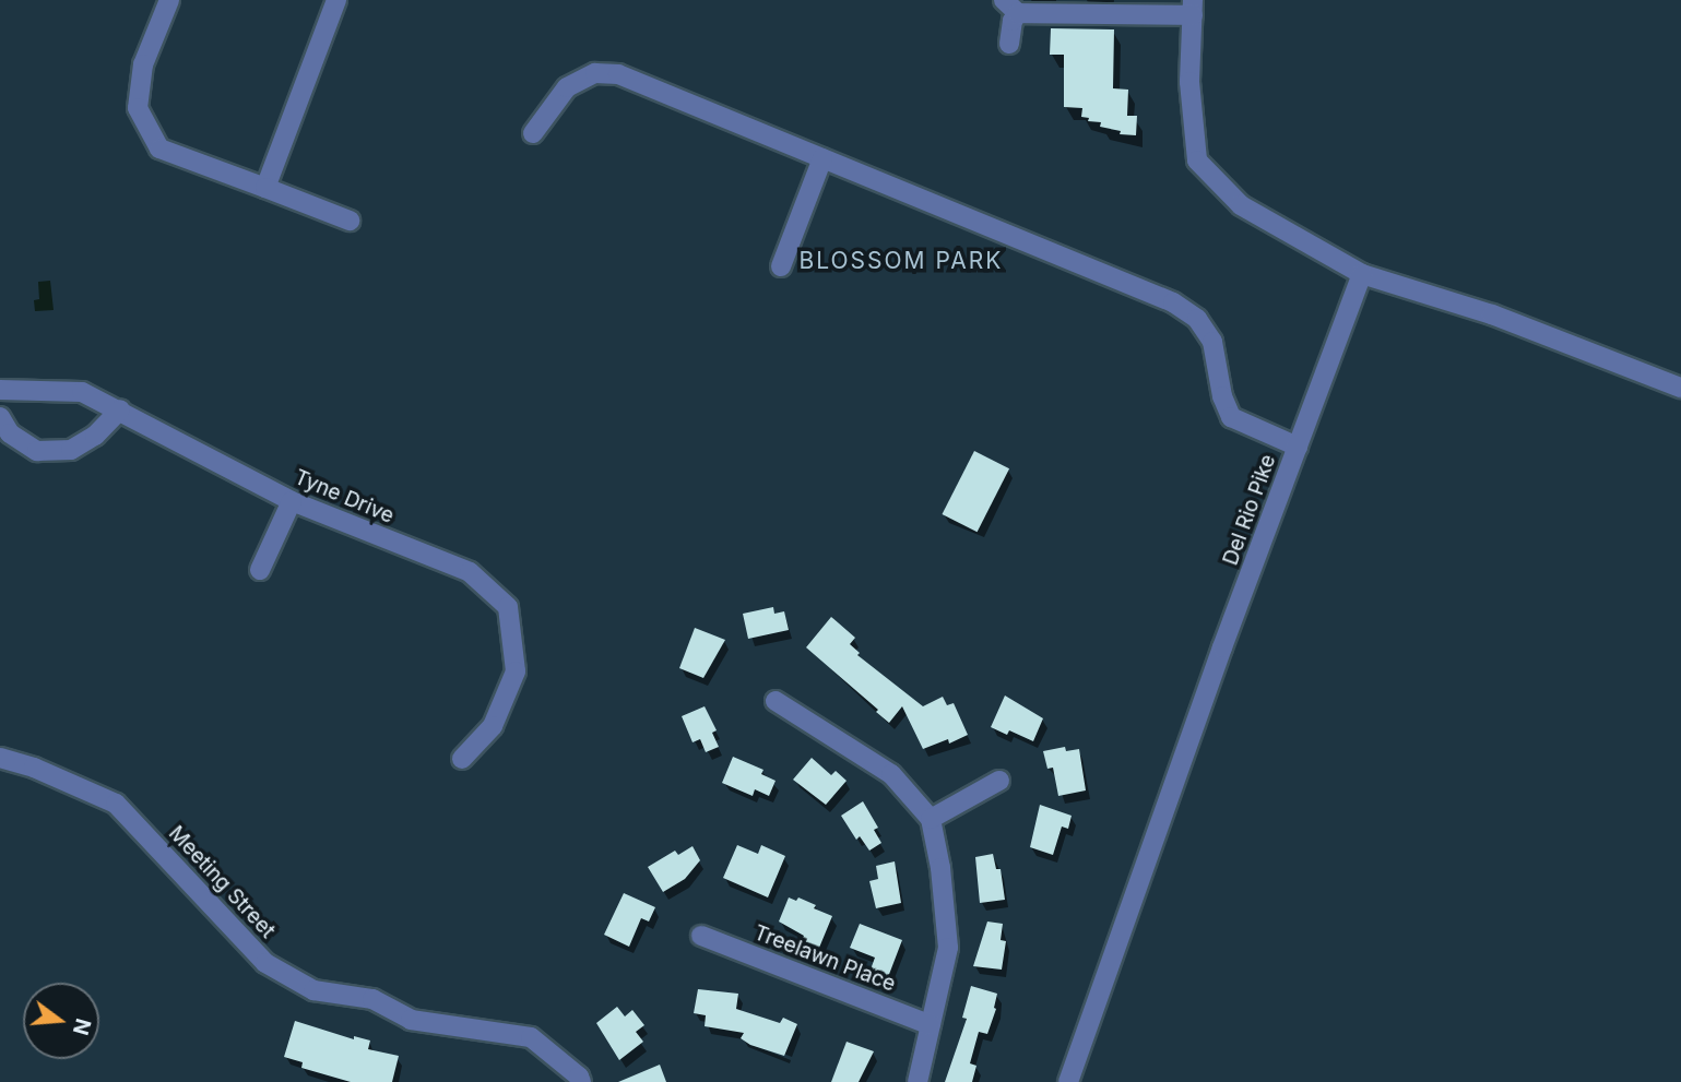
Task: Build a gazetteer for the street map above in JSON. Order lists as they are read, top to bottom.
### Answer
{
  "streets": {
    "street": [
      "Tyne Drive",
      "Del Rio Pike",
      "Meeting Street",
      "Treelawn Place"
    ]
  },
  "districts": ["BLOSSOM PARK"],
  "north": "right"
}
